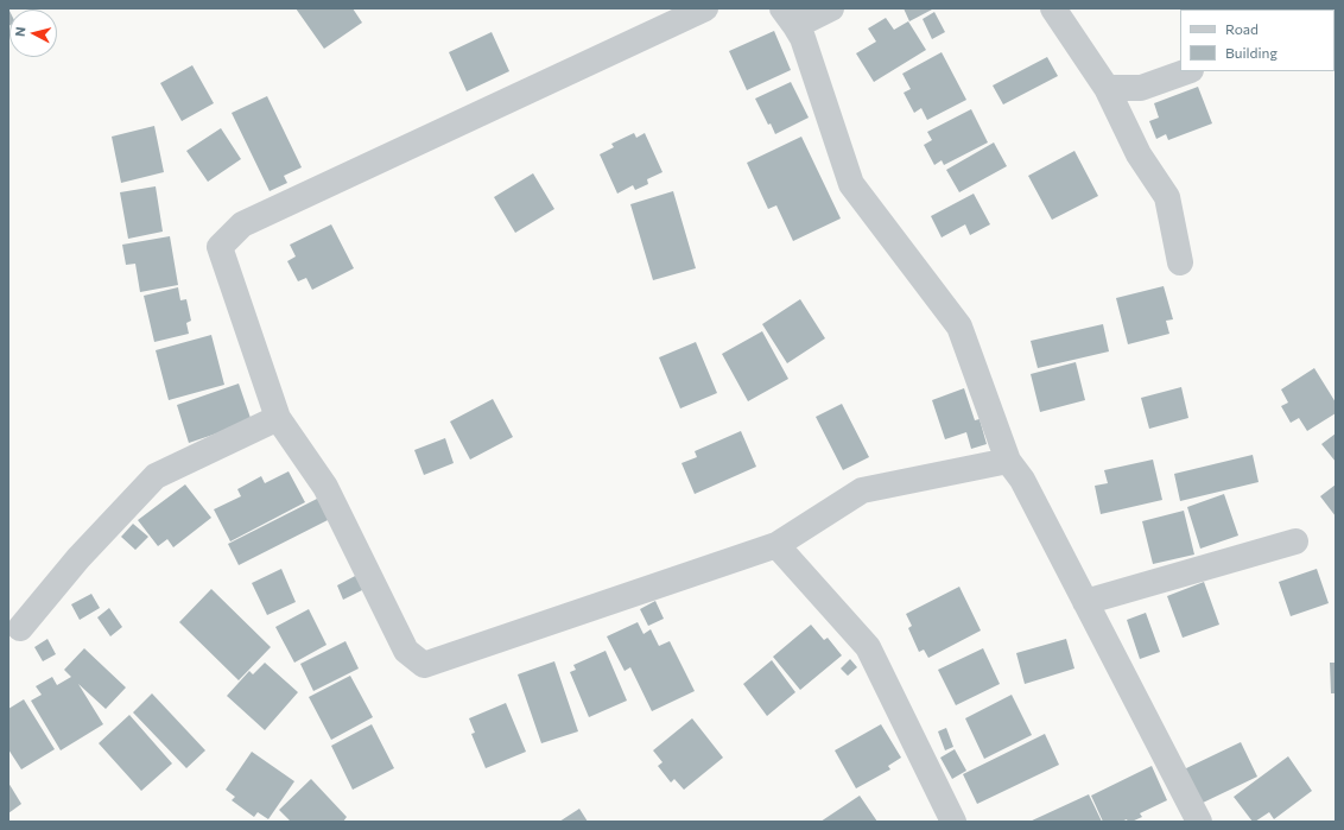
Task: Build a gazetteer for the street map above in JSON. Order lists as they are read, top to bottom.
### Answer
{
  "legend": ["Road", "Building"],
  "north": "left"
}
